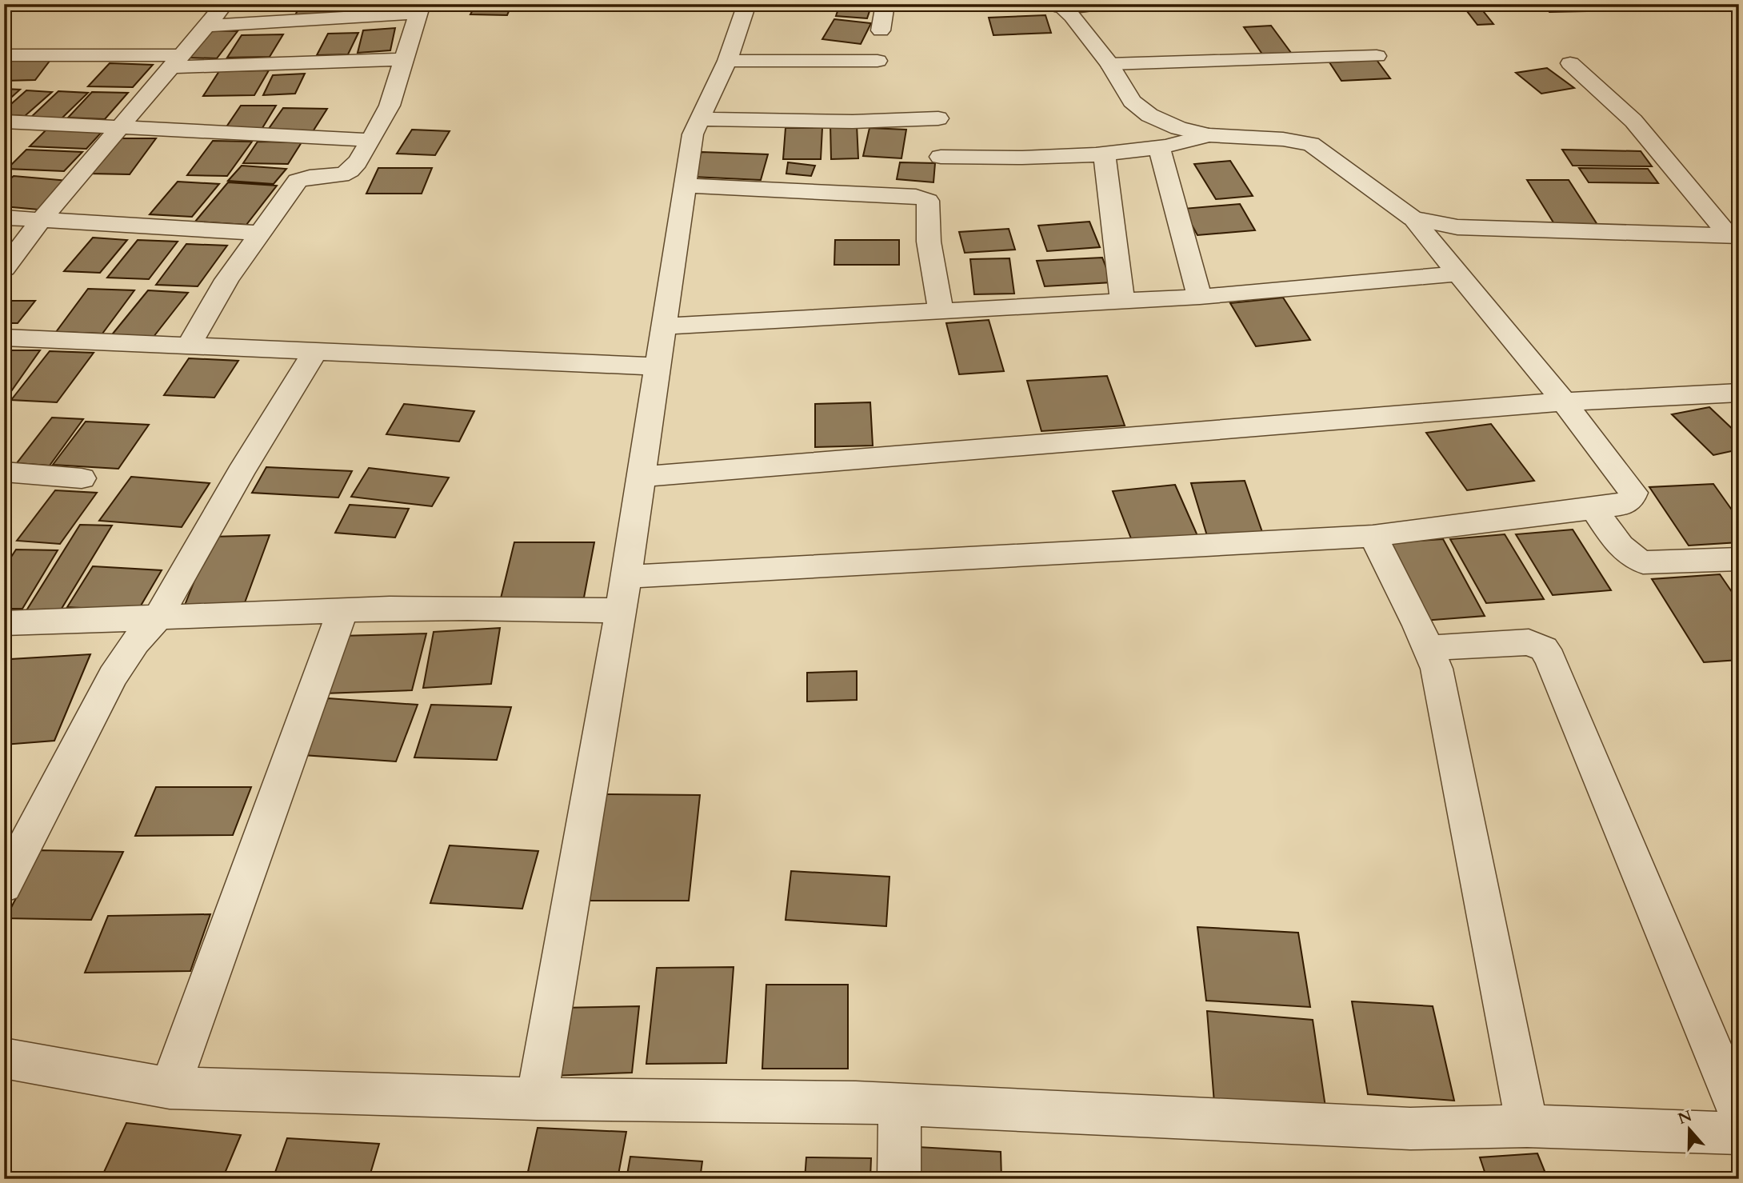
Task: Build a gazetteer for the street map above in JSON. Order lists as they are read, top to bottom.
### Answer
{
  "north": "top"
}
